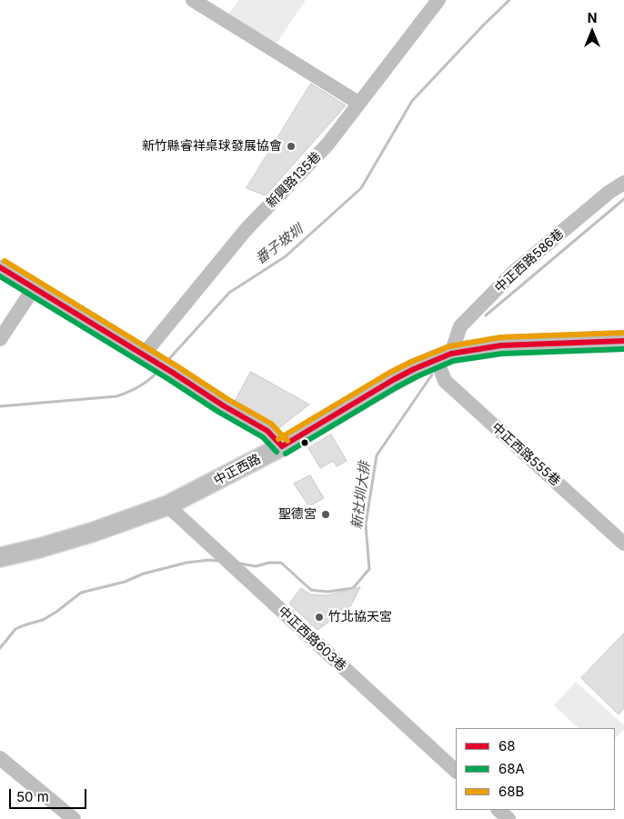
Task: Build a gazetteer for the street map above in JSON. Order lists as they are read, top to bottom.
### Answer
{
  "streets": {
    "main road": ["中正西路"],
    "street": [
      "新興路135巷",
      "中正西路586巷",
      "中正西路555巷",
      "中正西路603巷"
    ]
  },
  "crossings": [
    ["中正西路586巷", "中正西路555巷"],
    ["中正西路586巷", "中正西路"],
    ["中正西路555巷", "中正西路"],
    ["中正西路", "中正西路603巷"]
  ],
  "water": ["番子坡圳", "新社圳大排"],
  "places": ["新竹縣睿祥桌球發展協會", "聖德宮", "竹北協天宮"],
  "lines": ["transit line 68B", "transit line 68", "transit line 68A"],
  "legend": ["68", "68A", "68B"],
  "scale_bar": "50 m",
  "north": "top"
}
